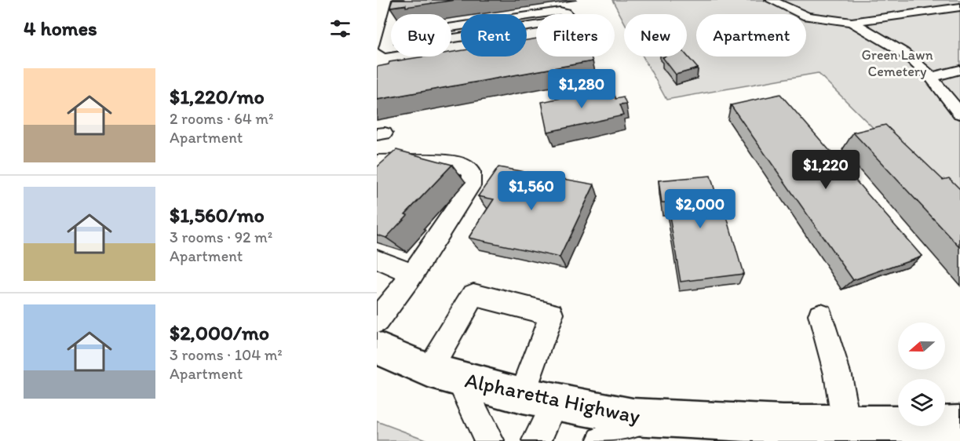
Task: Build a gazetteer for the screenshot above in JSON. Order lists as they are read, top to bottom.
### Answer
{
  "streets": {
    "highway": ["Alpharetta Highway"]
  },
  "parks": ["Green Lawn Cemetery"],
  "north": "left",
  "page": {
    "heading": "4 homes",
    "chip": [
      "Buy",
      "Rent",
      "Filters",
      "New",
      "Apartment"
    ],
    "list": [
      {
        "name": "$1,220/mo",
        "note": "2 rooms · 64 m² · Apartment"
      },
      {
        "name": "$1,560/mo",
        "note": "3 rooms · 92 m² · Apartment"
      },
      {
        "name": "$2,000/mo",
        "note": "3 rooms · 104 m² · Apartment"
      }
    ],
    "price": [
      "$1,280",
      "$1,220",
      "$1,560",
      "$2,000"
    ]
  }
}
